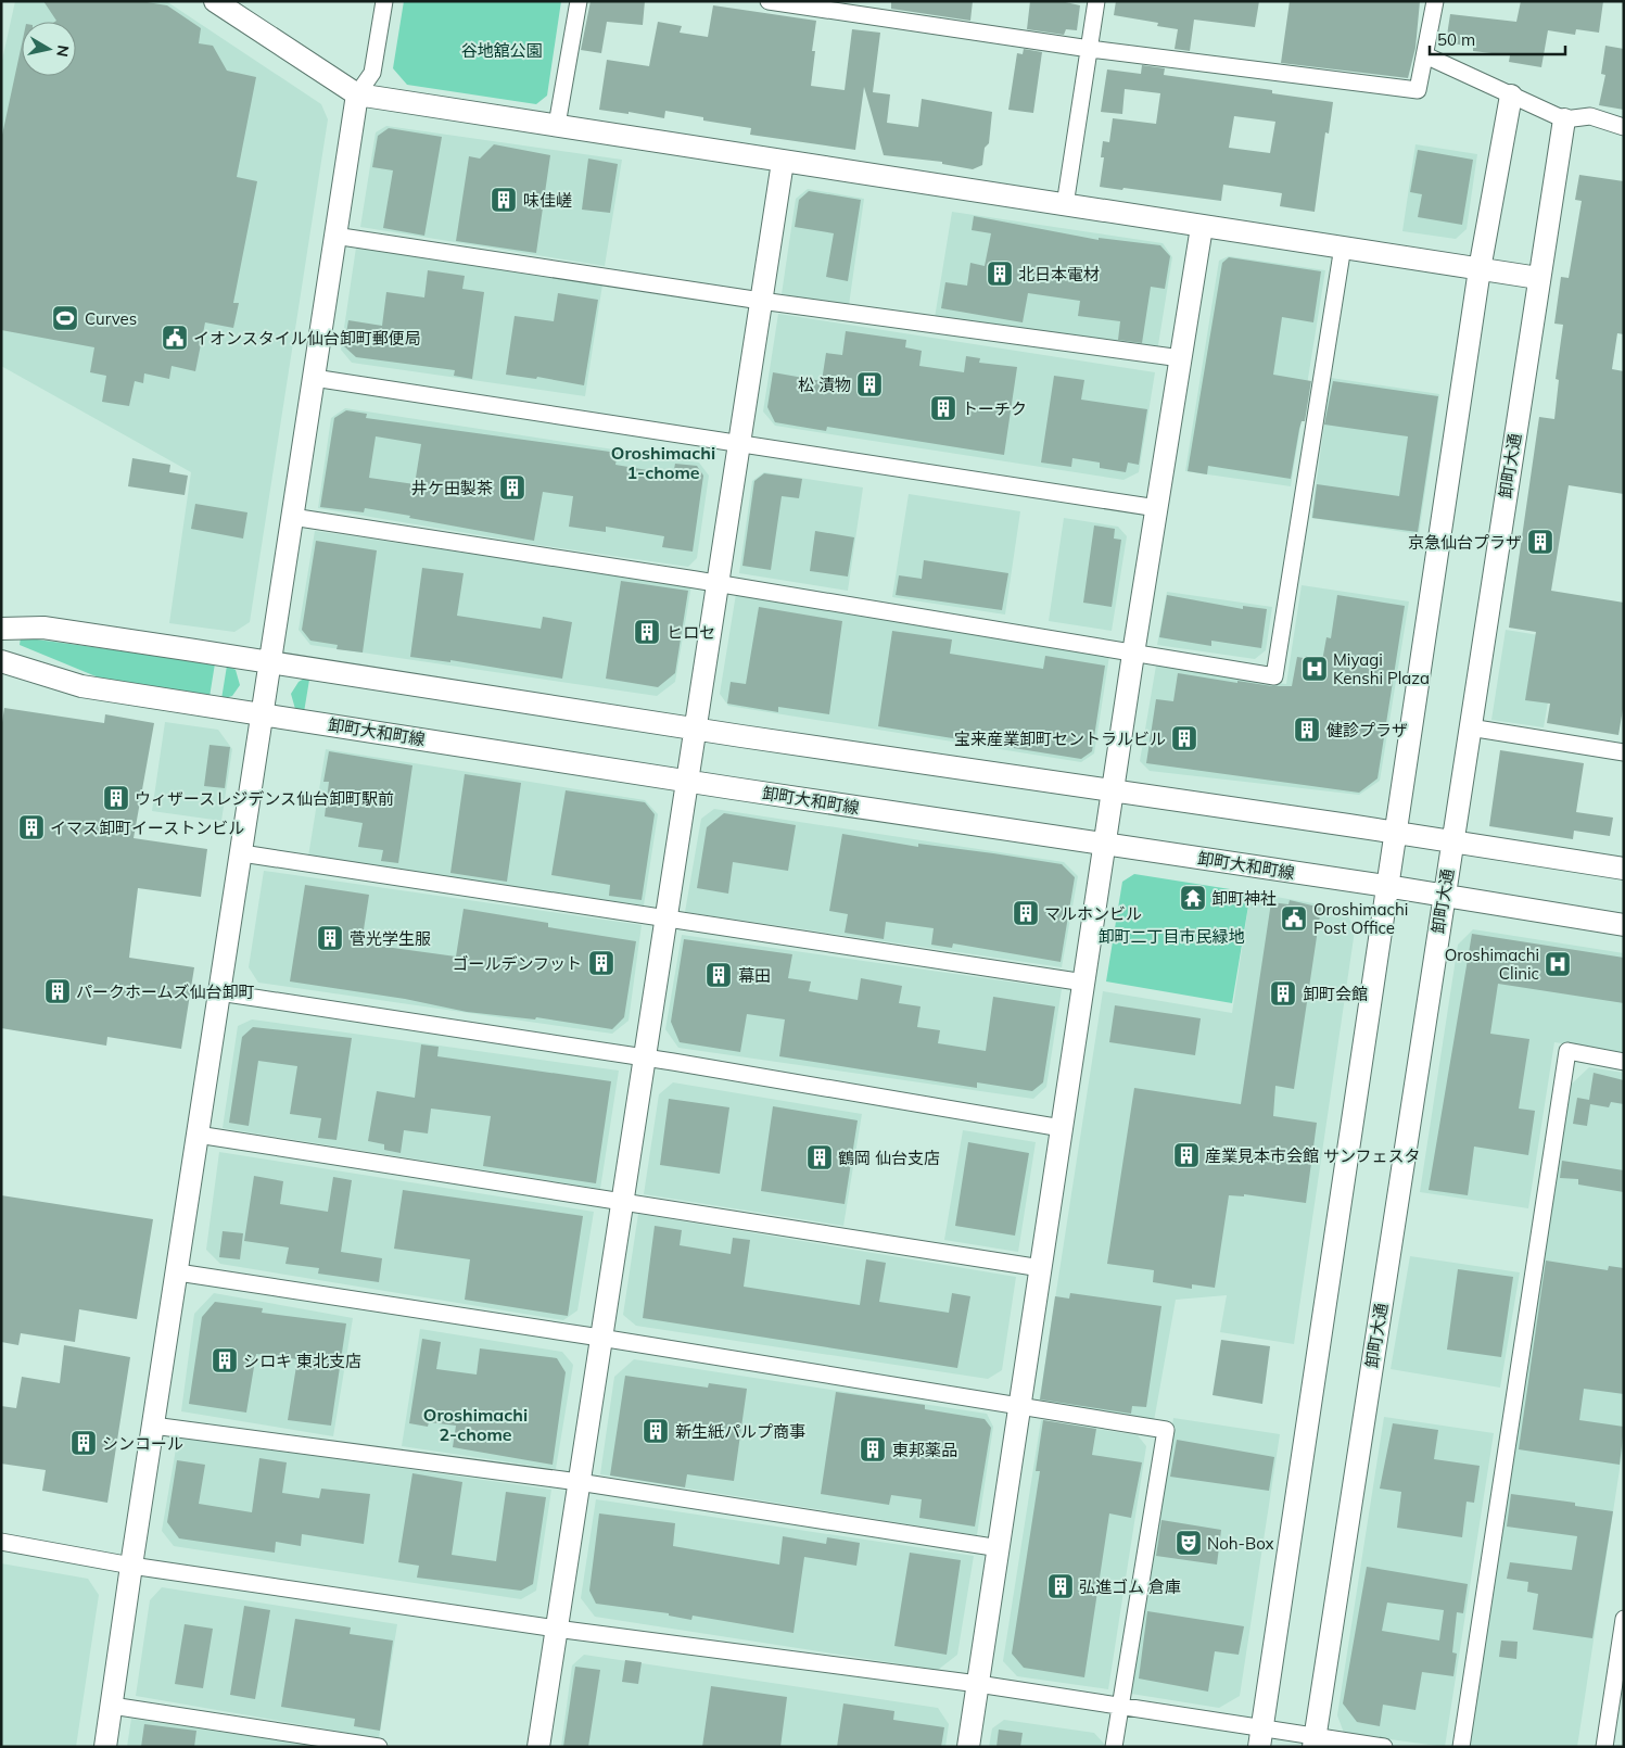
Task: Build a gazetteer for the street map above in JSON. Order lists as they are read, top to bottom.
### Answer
{
  "streets": {
    "street": ["卸町大通", "卸町大和町線"]
  },
  "crossings": [
    ["卸町大通", "卸町大和町線"]
  ],
  "districts": ["Oroshimachi 1-chome", "Oroshimachi 2-chome"],
  "parks": ["谷地舘公園", "卸町二丁目市民緑地"],
  "places": {
    "building": [
      "味佳嵯",
      "北日本電材",
      "松 漬物",
      "トーチク",
      "井ケ田製茶",
      "京急仙台プラザ",
      "ヒロセ",
      "健診プラザ",
      "宝来産業卸町セントラルビル",
      "ウィザースレジデンス仙台卸町駅前",
      "イマス卸町イーストンビル",
      "マルホンビル",
      "菅光学生服",
      "ゴールデンフット",
      "幕田",
      "パークホームズ仙台卸町",
      "卸町会館",
      "産業見本市会館 サンフェスタ",
      "鶴岡 仙台支店",
      "シロキ 東北支店",
      "新生紙パルプ商事",
      "シンコール",
      "東邦薬品",
      "弘進ゴム 倉庫"
    ],
    "sports": ["Curves"],
    "public building": ["イオンスタイル仙台卸町郵便局", "Oroshimachi Post Office"],
    "hospital": ["Miyagi Kenshi Plaza", "Oroshimachi Clinic"],
    "temple": ["卸町神社"],
    "theatre": ["Noh-Box"]
  },
  "scale_bar": "50 m",
  "north": "right"
}
